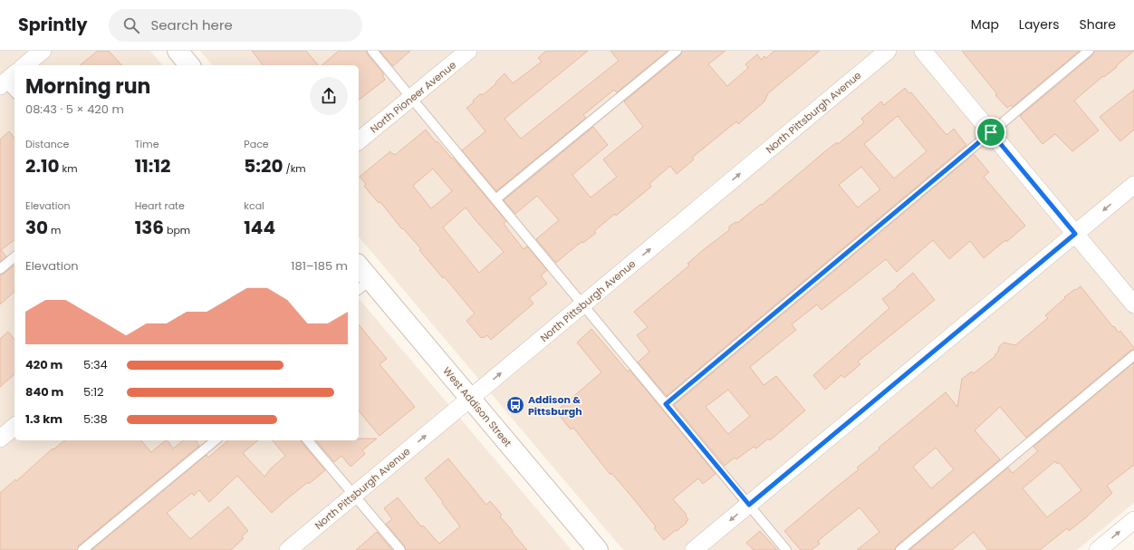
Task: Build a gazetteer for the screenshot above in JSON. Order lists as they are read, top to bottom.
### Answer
{
  "streets": {
    "street": ["North Pioneer Avenue", "North Pittsburgh Avenue", "West Addison Street"]
  },
  "crossings": [
    ["North Pittsburgh Avenue", "West Addison Street"]
  ],
  "one_way": ["North Pittsburgh Avenue"],
  "places": {
    "bus stop": ["Addison & Pittsburgh"]
  },
  "page": {
    "header": "Sprintly",
    "search": "Search here",
    "nav": ["Map", "Layers", "Share"],
    "heading": ["Morning run", "08:43 · 5 × 420 m"],
    "stats": [
      ["Distance", "2.10 km"],
      ["Time", "11:12"],
      ["Pace", "5:20 /km"],
      ["Elevation", "30 m"],
      ["Heart rate", "136 bpm"],
      ["kcal", "144"]
    ],
    "chart": ["Elevation", "181–185 m"],
    "list": [
      {
        "name": "420 m",
        "note": "5:34"
      },
      {
        "name": "840 m",
        "note": "5:12"
      },
      {
        "name": "1.3 km",
        "note": "5:38"
      }
    ]
  }
}
